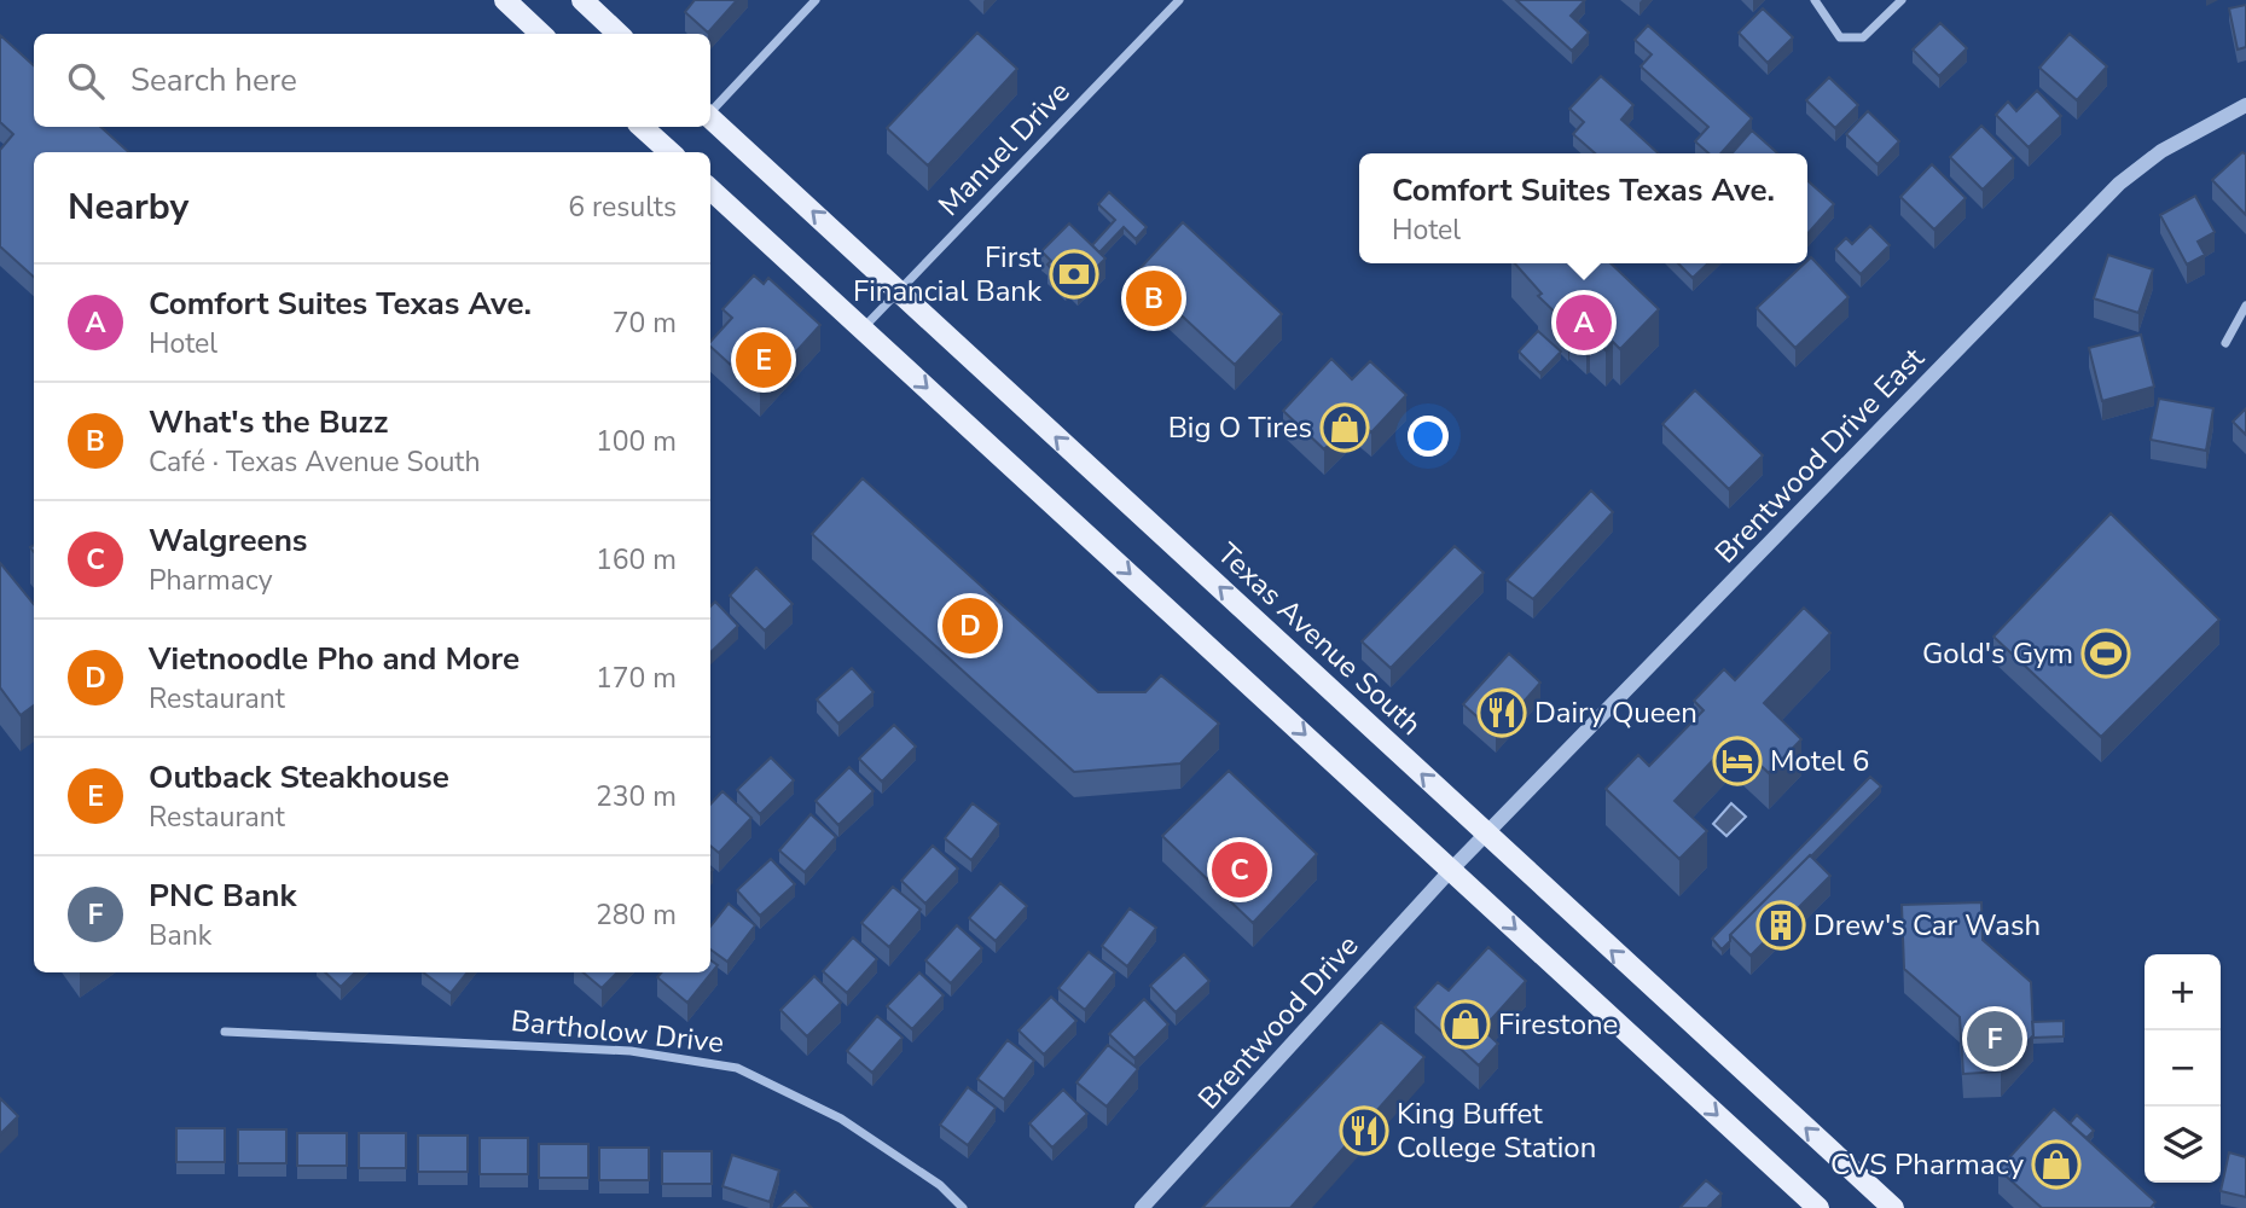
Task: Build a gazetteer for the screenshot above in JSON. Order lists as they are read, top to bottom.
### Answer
{
  "streets": {
    "main road": ["Texas Avenue South"],
    "street": [
      "Manuel Drive",
      "Brentwood Drive East",
      "Brentwood Drive",
      "Bartholow Drive"
    ]
  },
  "crossings": [
    ["Manuel Drive", "Texas Avenue South"],
    ["Brentwood Drive East", "Texas Avenue South"],
    ["Brentwood Drive East", "Brentwood Drive"]
  ],
  "places": {
    "bank": ["First Financial Bank"],
    "shop": ["Big O Tires", "Firestone", "CVS Pharmacy"],
    "sports": ["Gold's Gym"],
    "restaurant": ["Dairy Queen", "King Buffet College Station"],
    "hotel": ["Motel 6"],
    "building": ["Drew's Car Wash"]
  },
  "page": {
    "search": "Search here",
    "heading": ["Nearby", "6 results"],
    "popup": ["Comfort Suites Texas Ave.", "Hotel"],
    "list": [
      {
        "mark": "A",
        "name": "Comfort Suites Texas Ave.",
        "note": "Hotel",
        "value": "70 m"
      },
      {
        "mark": "B",
        "name": "What's the Buzz",
        "note": "Café · Texas Avenue South",
        "value": "100 m"
      },
      {
        "mark": "C",
        "name": "Walgreens",
        "note": "Pharmacy",
        "value": "160 m"
      },
      {
        "mark": "D",
        "name": "Vietnoodle Pho and More",
        "note": "Restaurant",
        "value": "170 m"
      },
      {
        "mark": "E",
        "name": "Outback Steakhouse",
        "note": "Restaurant",
        "value": "230 m"
      },
      {
        "mark": "F",
        "name": "PNC Bank",
        "note": "Bank",
        "value": "280 m"
      }
    ],
    "pins": [
      "B",
      "A",
      "E",
      "D",
      "C",
      "F"
    ],
    "map_buttons": ["+", "−"]
  }
}
